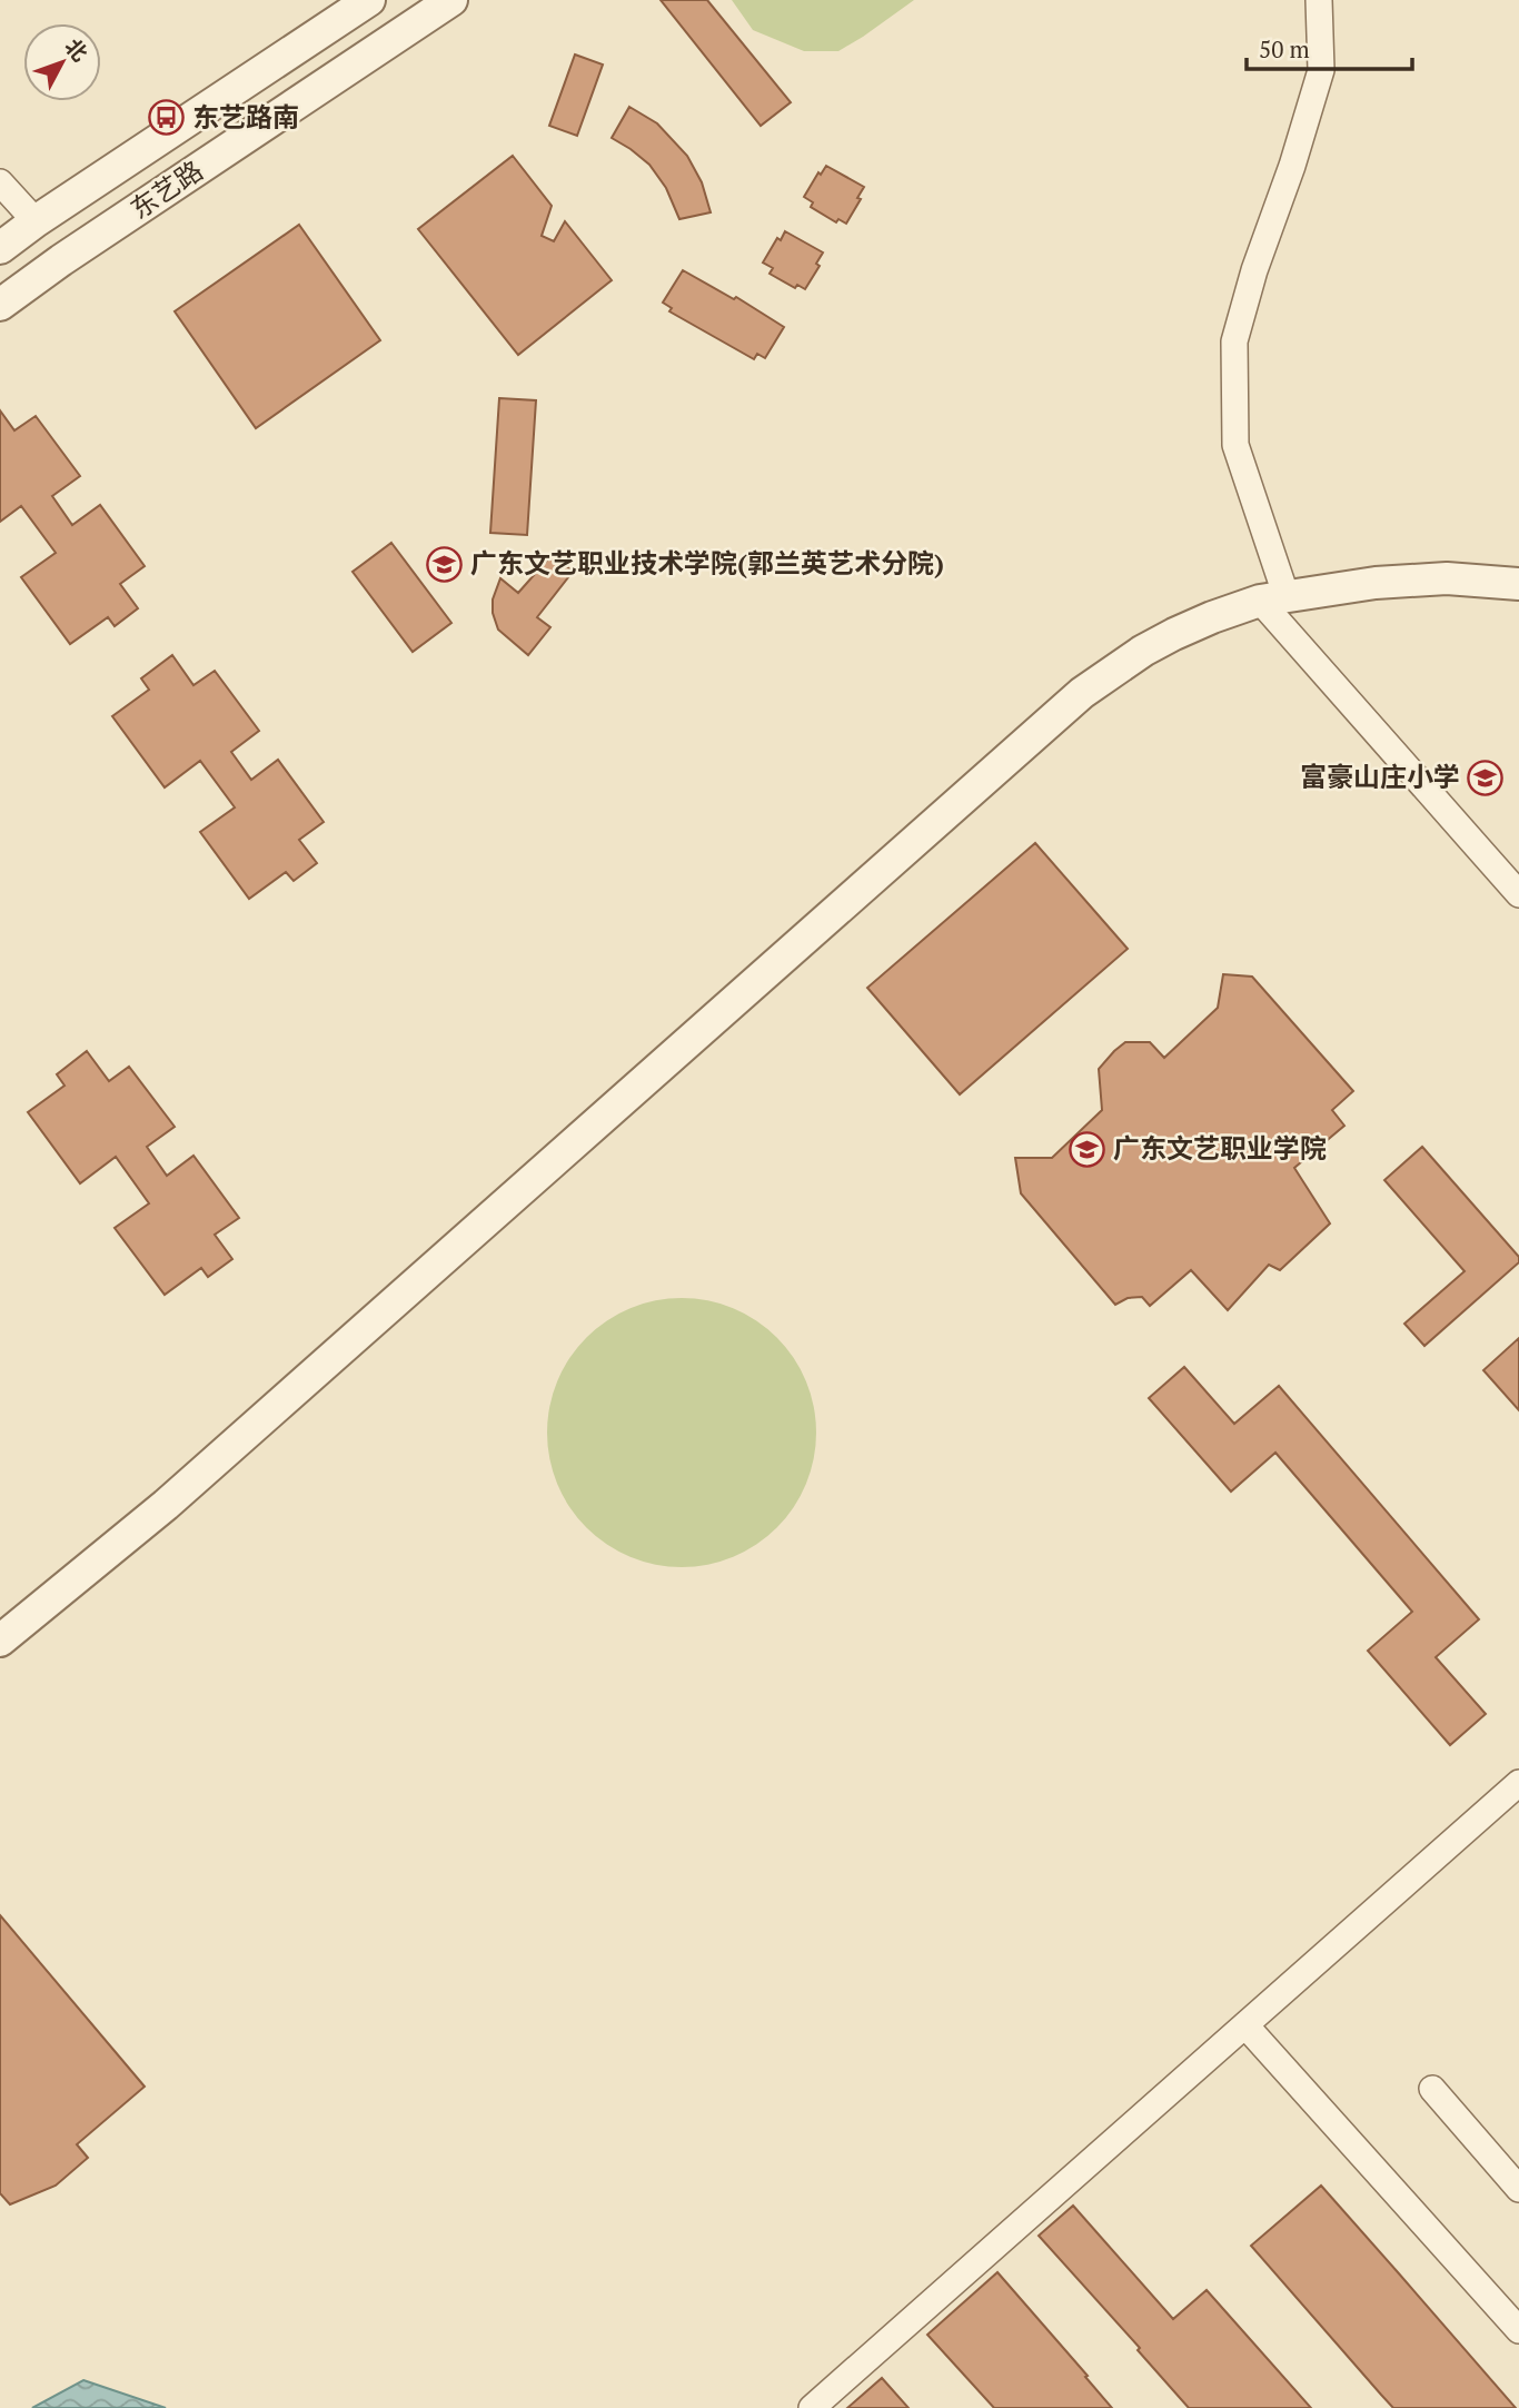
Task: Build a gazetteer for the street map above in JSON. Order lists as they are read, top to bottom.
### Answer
{
  "streets": {
    "street": ["东艺路"]
  },
  "places": {
    "bus stop": ["东艺路南"],
    "school or university": ["广东文艺职业技术学院(郭兰英艺术分院)", "富豪山庄小学", "广东文艺职业学院"]
  },
  "scale_bar": "50 m",
  "north": "top right"
}
